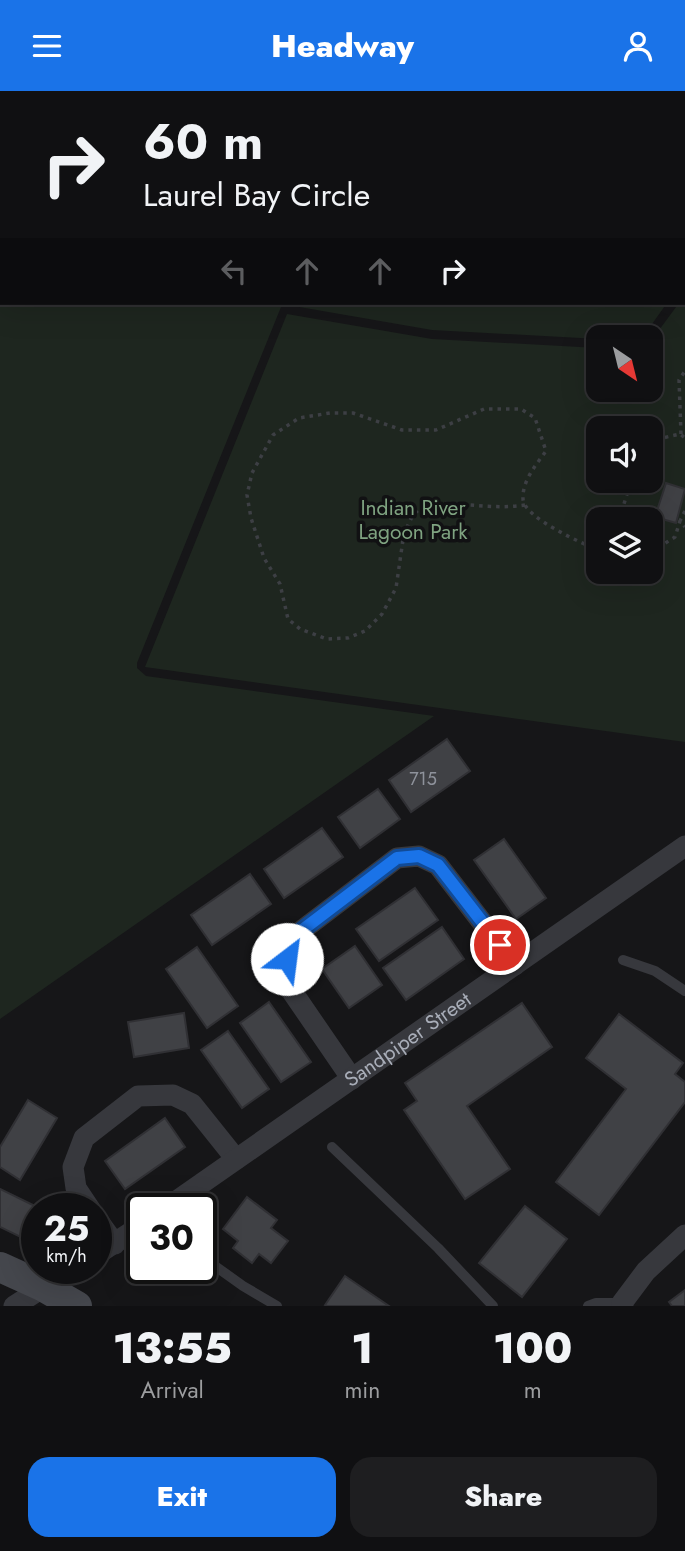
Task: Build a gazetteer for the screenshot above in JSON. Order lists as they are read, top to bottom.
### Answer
{
  "streets": {
    "street": ["Sandpiper Street"]
  },
  "parks": ["Indian River Lagoon Park"],
  "house_numbers": ["715"],
  "north": "bottom right",
  "page": {
    "header": "Headway",
    "turn": ["60 m", "Laurel Bay Circle"],
    "speed": "25 km/h",
    "limit": "30",
    "eta": [
      "13:55",
      "Arrival",
      "1",
      "min",
      "100",
      "m"
    ],
    "buttons": ["Exit", "Share"]
  }
}
